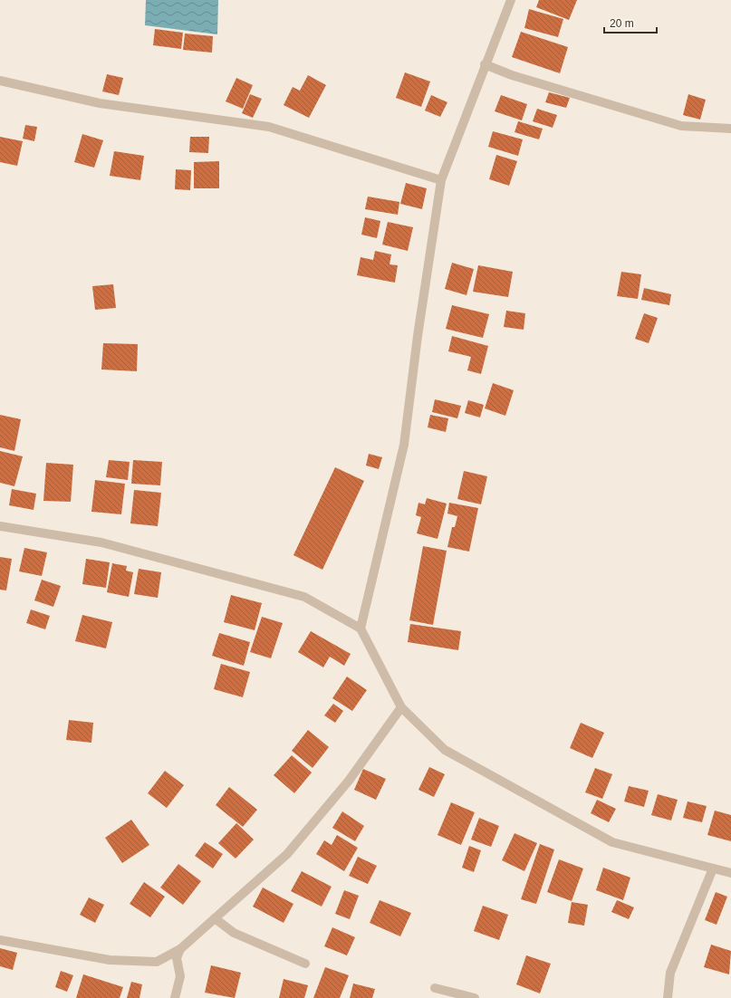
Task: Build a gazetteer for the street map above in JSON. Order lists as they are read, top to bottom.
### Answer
{
  "scale_bar": "20 m"
}
